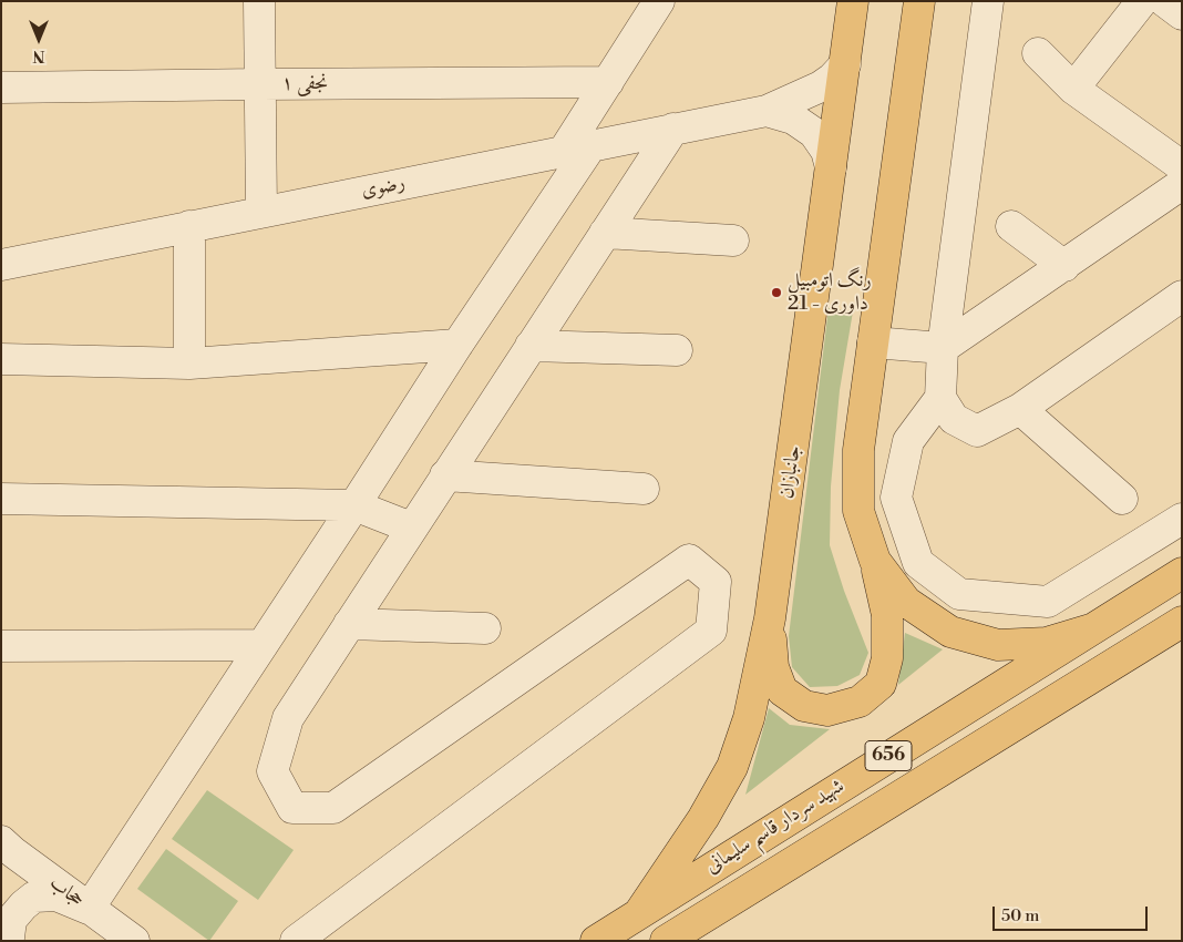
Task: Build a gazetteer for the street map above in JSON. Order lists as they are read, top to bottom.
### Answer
{
  "streets": {
    "main road": ["جانبازان", "656", "شهید سردار قاسم سلیمانی"],
    "street": ["نجفی ۱", "رضوی", "حجاب"]
  },
  "crossings": [
    ["جانبازان", "شهید سردار قاسم سلیمانی"]
  ],
  "places": ["رنگ اتومبیل 21 - داوری"],
  "scale_bar": "50 m",
  "north": "bottom"
}
